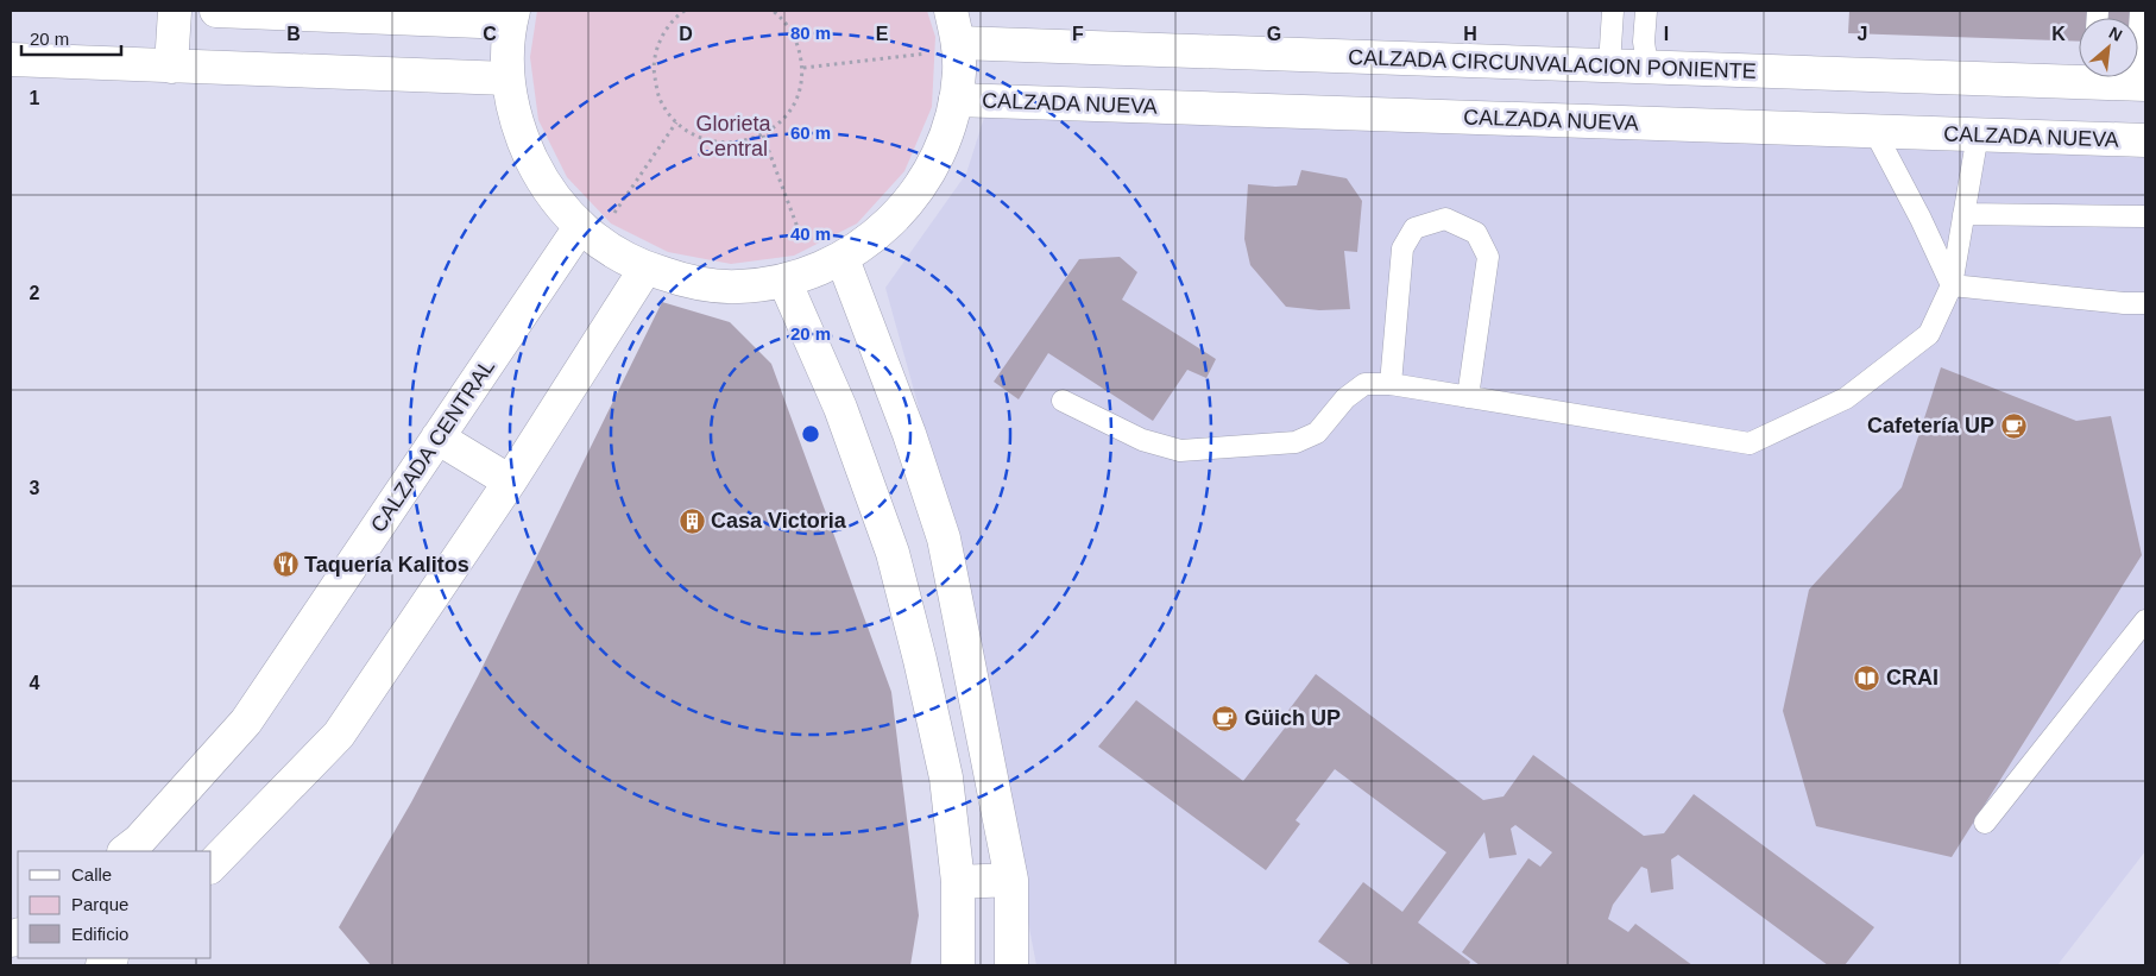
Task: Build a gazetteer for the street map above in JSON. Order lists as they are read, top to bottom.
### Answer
{
  "streets": {
    "street": ["CALZADA CIRCUNVALACION PONIENTE", "CALZADA NUEVA", "CALZADA CENTRAL"]
  },
  "parks": ["Glorieta Central"],
  "places": {
    "cafe": ["Cafetería UP", "Güich UP"],
    "building": ["Casa Victoria"],
    "restaurant": ["Taquería Kalitos"],
    "library": ["CRAI"]
  },
  "legend": ["Calle", "Parque", "Edificio"],
  "scale_bar": "20 m",
  "north": "top right",
  "grid": {
    "columns": [
      "B",
      "C",
      "D",
      "E",
      "F",
      "G",
      "H",
      "I",
      "J",
      "K"
    ],
    "rows": [
      "1",
      "2",
      "3",
      "4"
    ]
  },
  "rings": [
    "80 m",
    "60 m",
    "40 m",
    "20 m"
  ]
}
